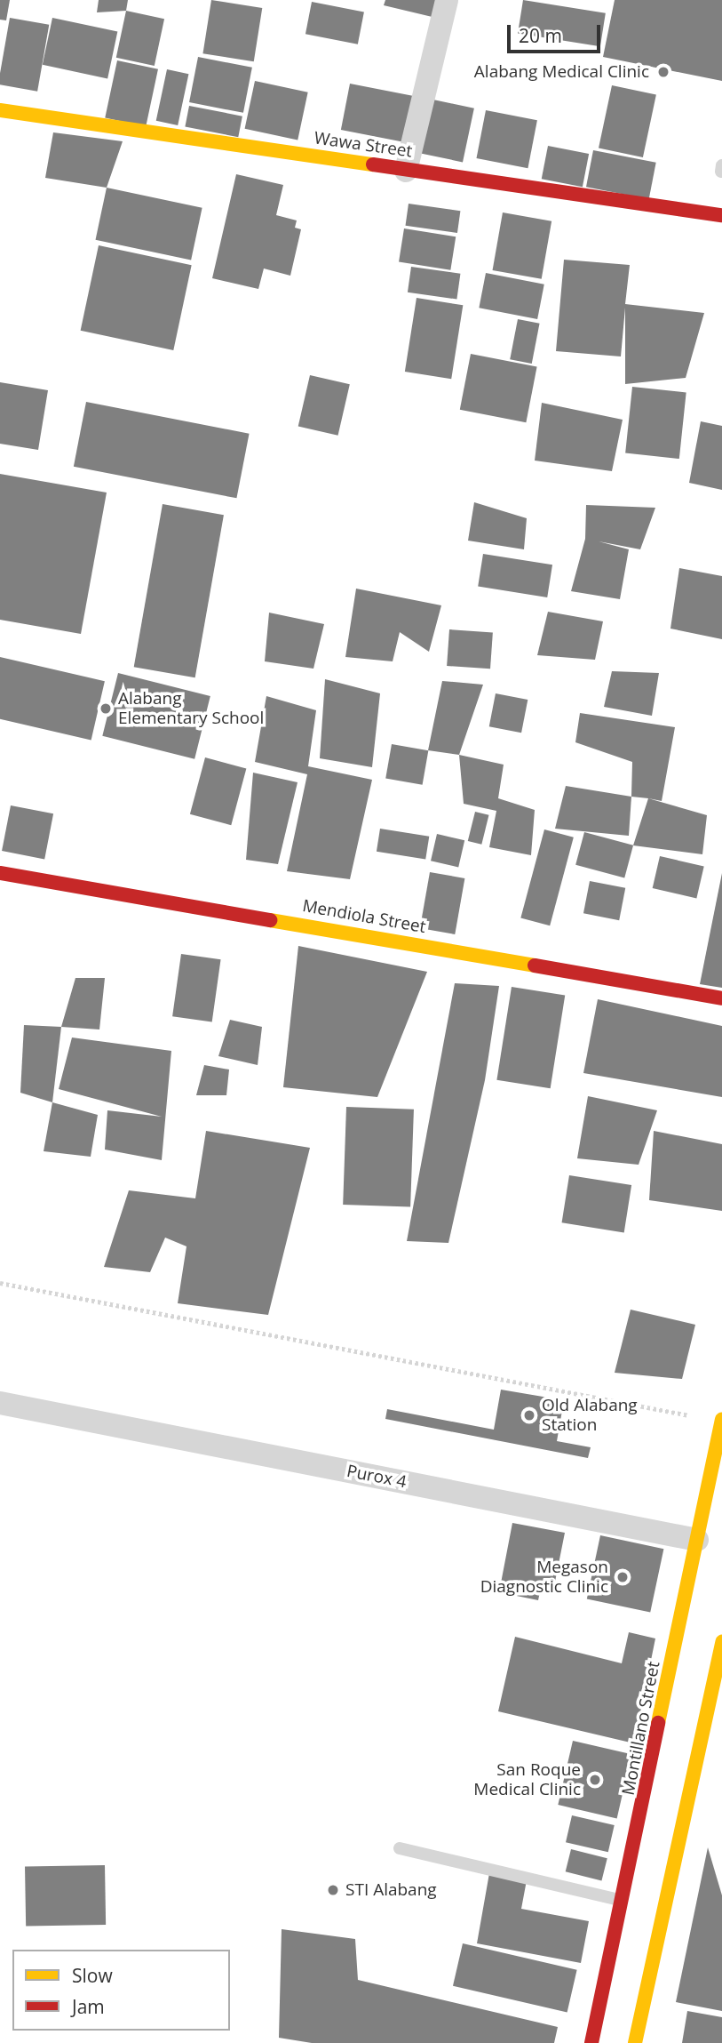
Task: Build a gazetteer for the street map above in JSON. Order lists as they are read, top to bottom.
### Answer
{
  "streets": {
    "main road": ["Wawa Street", "Mendiola Street", "Montillano Street"],
    "street": ["Purox 4"]
  },
  "crossings": [
    ["Purox 4", "Montillano Street"]
  ],
  "places": [
    "Alabang Medical Clinic",
    "Alabang Elementary School",
    "Old Alabang Station",
    "Megason Diagnostic Clinic",
    "San Roque Medical Clinic",
    "STI Alabang"
  ],
  "legend": ["Slow", "Jam"],
  "scale_bar": "20 m"
}
